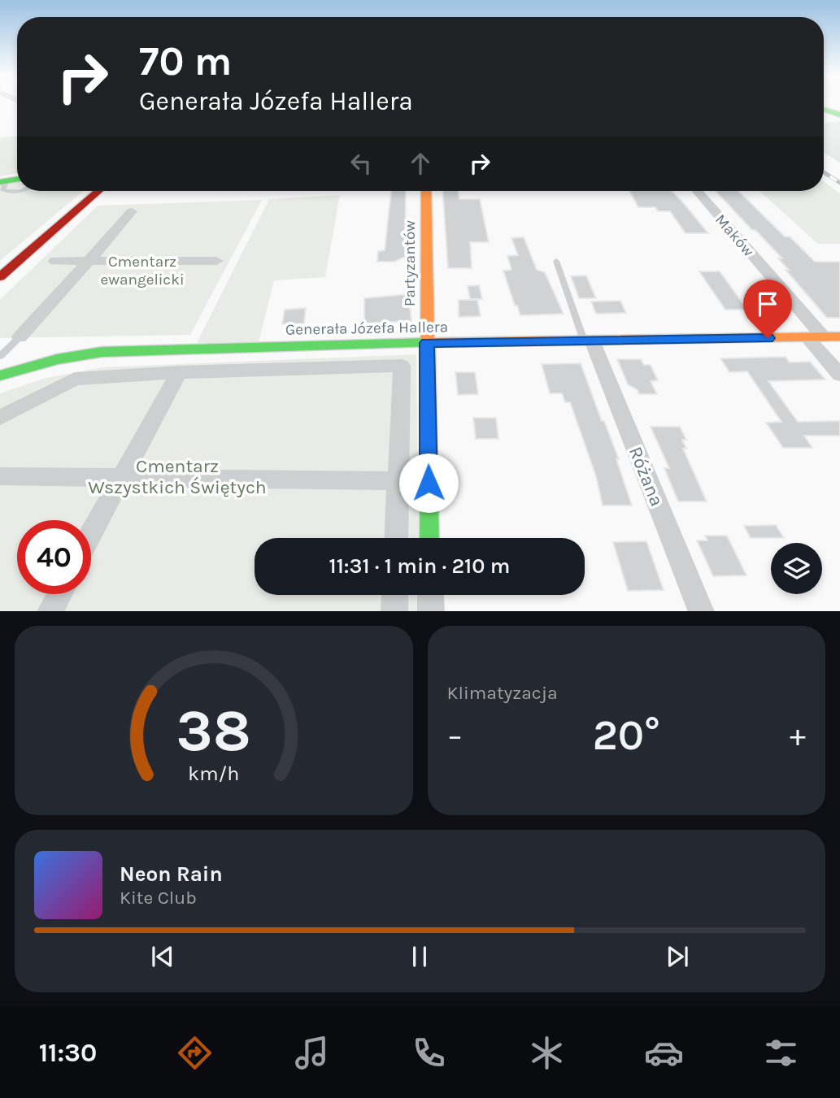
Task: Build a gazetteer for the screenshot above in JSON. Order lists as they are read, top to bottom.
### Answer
{
  "streets": {
    "street": [
      "Maków",
      "Partyzantów",
      "Generała Józefa Hallera",
      "Różana"
    ]
  },
  "crossings": [
    ["Maków", "Generała Józefa Hallera"],
    ["Partyzantów", "Generała Józefa Hallera"],
    ["Generała Józefa Hallera", "Różana"]
  ],
  "parks": ["Cmentarz ewangelicki", "Cmentarz Wszystkich Świętych"],
  "page": {
    "turn": ["70 m", "Generała Józefa Hallera"],
    "limit": "40",
    "trip": "11:31 · 1 min · 210 m",
    "tile": "Klimatyzacja",
    "heat": ["−", "20°", "+"],
    "song": ["Neon Rain", "Kite Club"],
    "tabs": "11:30",
    "gauge": ["38", "km/h"]
  }
}
